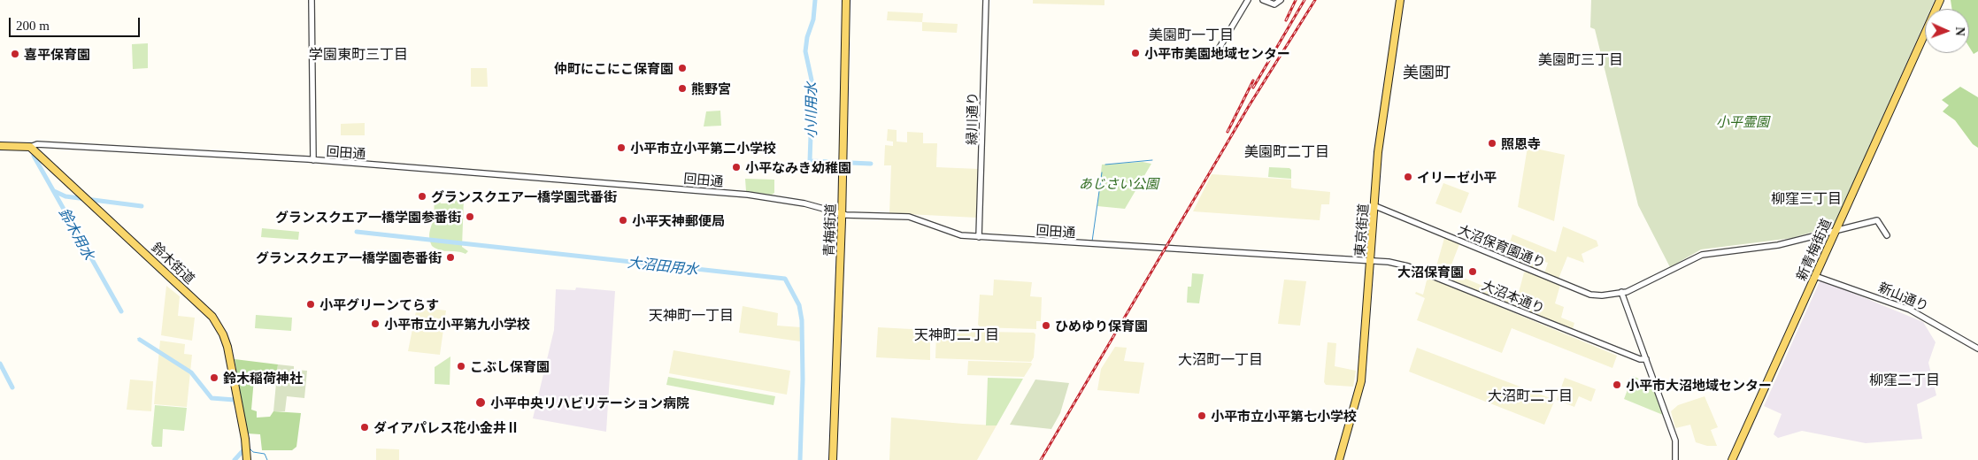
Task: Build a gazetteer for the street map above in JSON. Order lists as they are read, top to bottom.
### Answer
{
  "streets": {
    "main road": [
      "青梅街道",
      "東京街道",
      "新青梅街道",
      "鈴木街道"
    ],
    "street": [
      "緑川通り",
      "回田通",
      "大沼保育園通り",
      "大沼本通り",
      "新山通り"
    ]
  },
  "crossings": [
    ["緑川通り", "回田通"],
    ["回田通", "青梅街道"],
    ["回田通", "東京街道"],
    ["回田通", "鈴木街道"],
    ["回田通", "大沼本通り"],
    ["東京街道", "大沼保育園通り"],
    ["東京街道", "大沼本通り"],
    ["大沼保育園通り", "新青梅街道"],
    ["新青梅街道", "新山通り"]
  ],
  "districts": [
    "美園町一丁目",
    "学園東町三丁目",
    "美園町三丁目",
    "美園町",
    "美園町二丁目",
    "柳窪三丁目",
    "天神町一丁目",
    "天神町二丁目",
    "大沼町一丁目",
    "柳窪二丁目",
    "大沼町二丁目"
  ],
  "water": ["小川用水", "鈴木用水", "大沼田用水"],
  "parks": ["小平霊園", "あじさい公園"],
  "places": [
    "小平市美園地域センター",
    "喜平保育園",
    "仲町にこにこ保育園",
    "熊野宮",
    "照恩寺",
    "小平市立小平第二小学校",
    "小平なみき幼稚園",
    "イリーゼ小平",
    "グランスクエア一橋学園弐番街",
    "グランスクエア一橋学園参番街",
    "小平天神郵便局",
    "グランスクエア一橋学園壱番街",
    "大沼保育園",
    "小平グリーンてらす",
    "小平市立小平第九小学校",
    "ひめゆり保育園",
    "こぶし保育園",
    "鈴木稲荷神社",
    "小平市大沼地域センター",
    "小平中央リハビリテーション病院",
    "小平市立小平第七小学校",
    "ダイアパレス花小金井Ⅱ"
  ],
  "scale_bar": "200 m",
  "north": "right"
}
